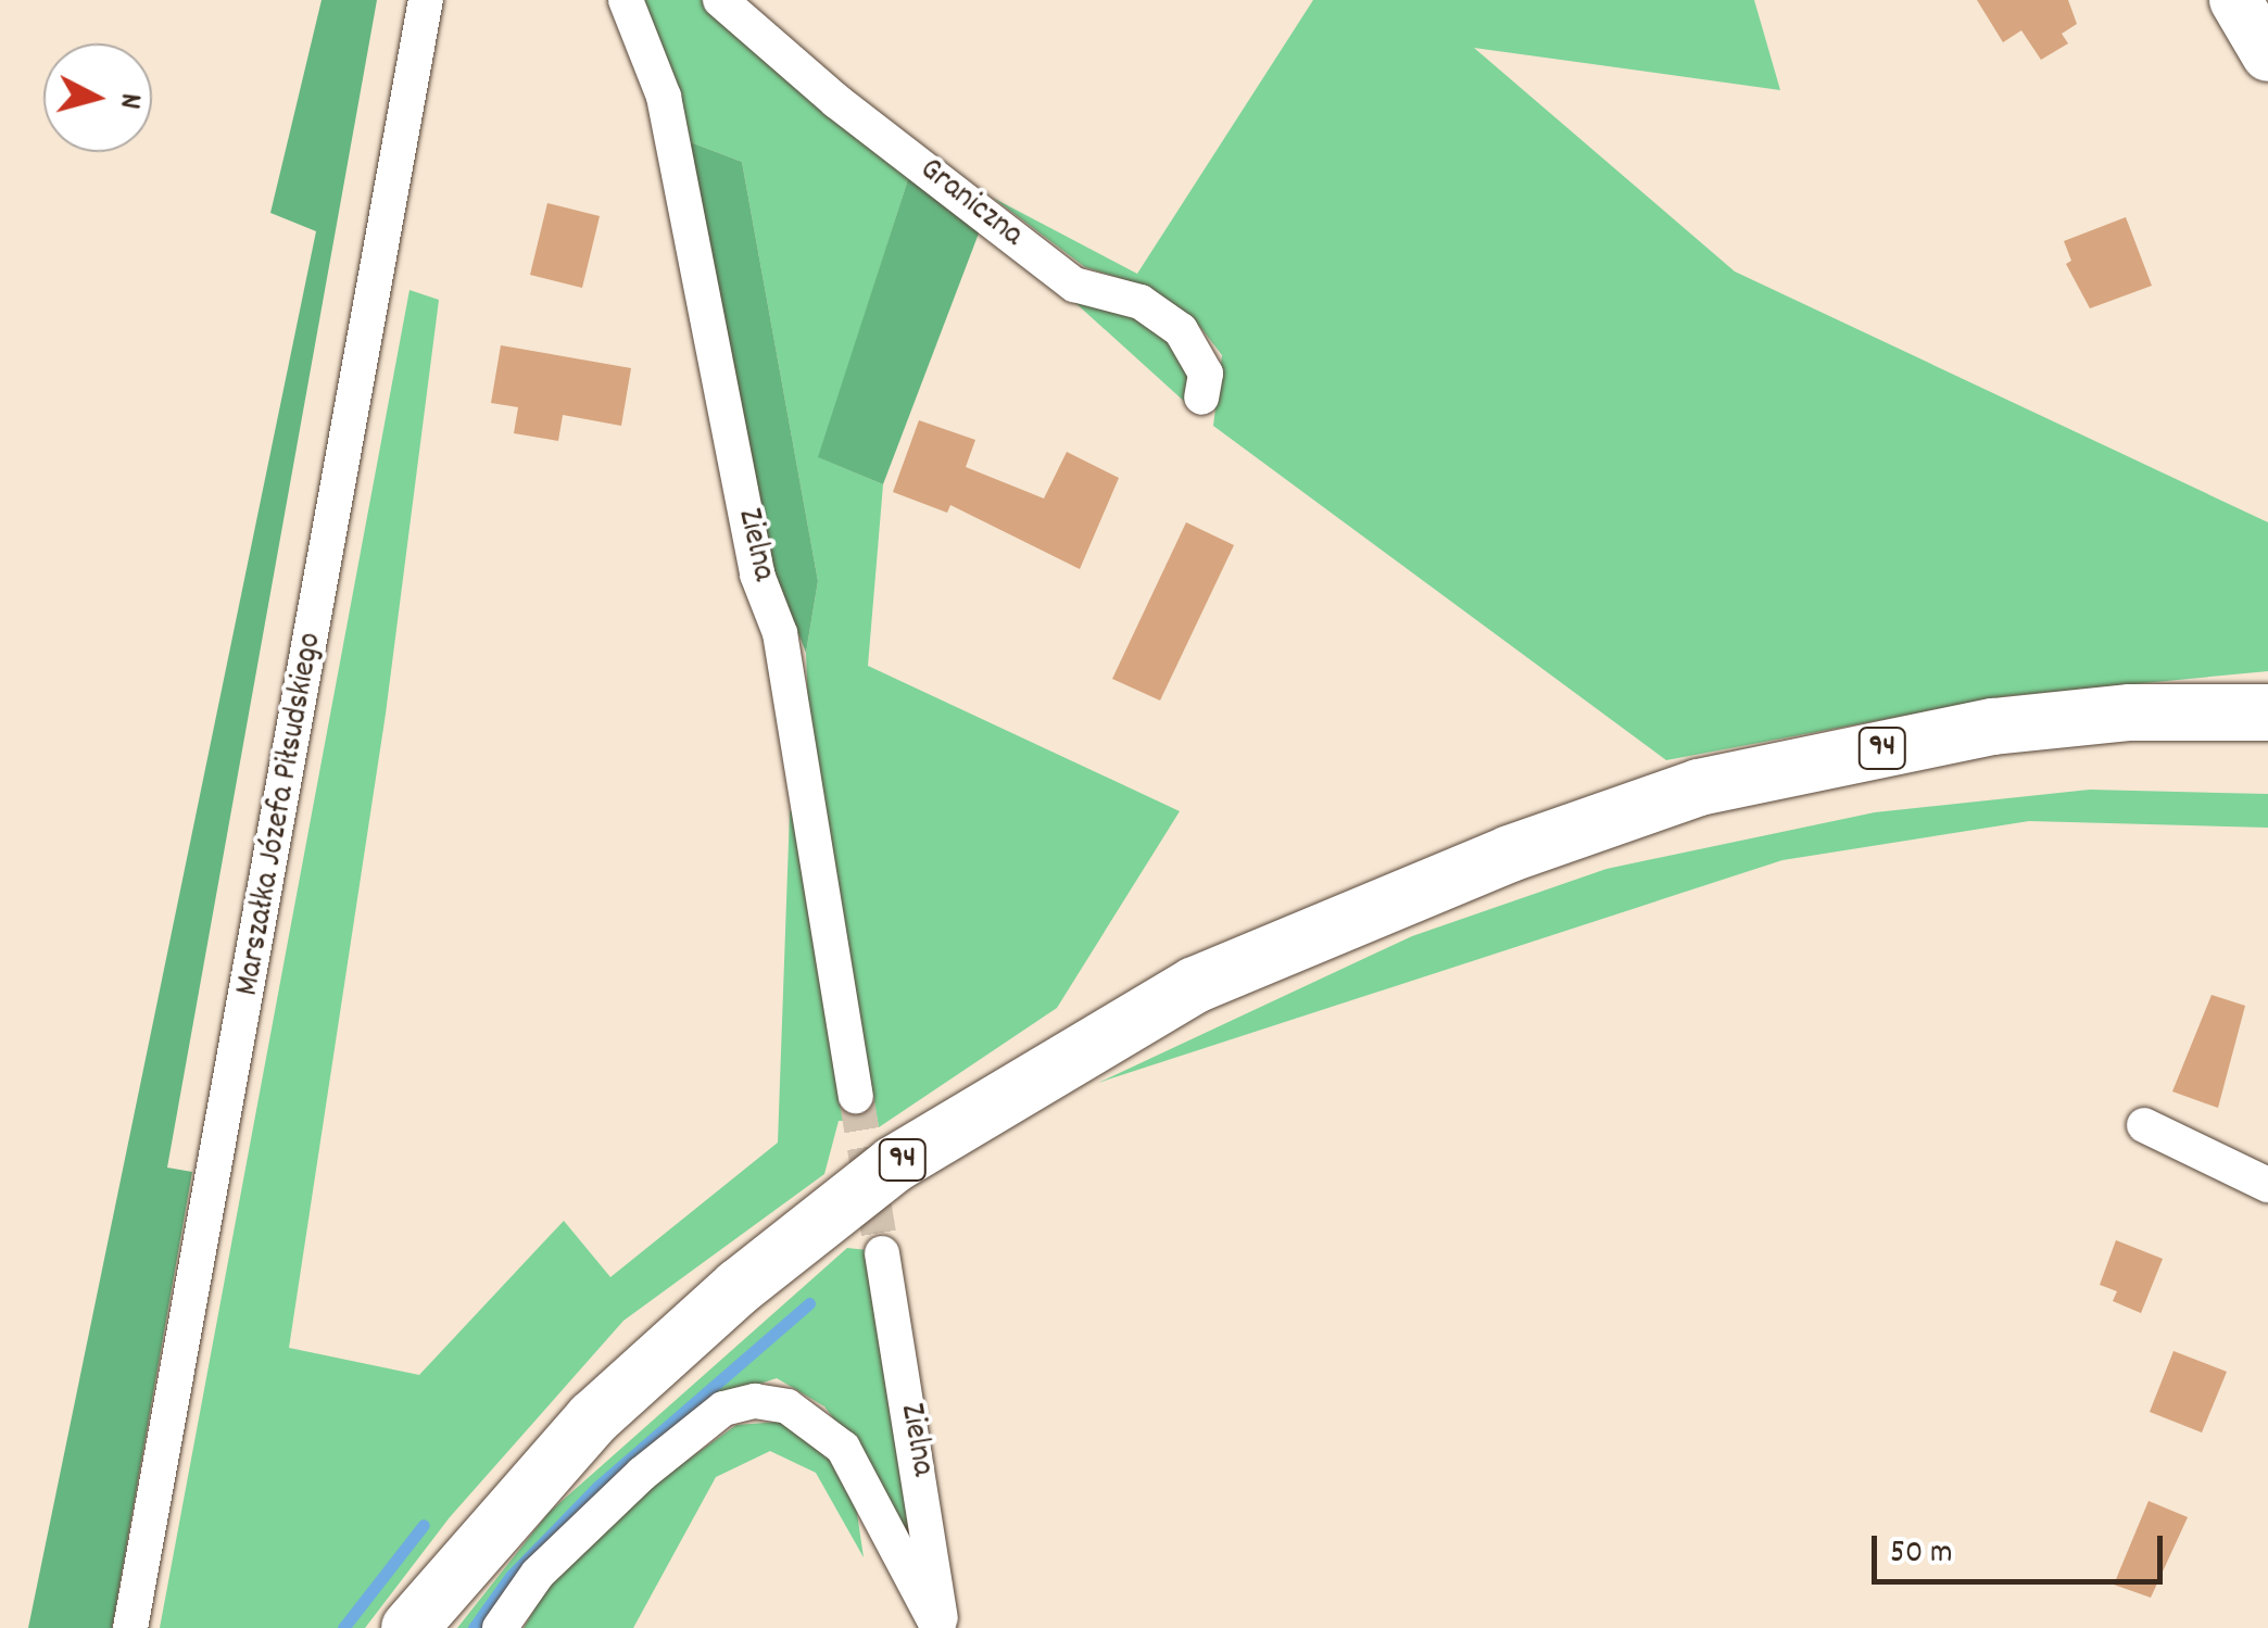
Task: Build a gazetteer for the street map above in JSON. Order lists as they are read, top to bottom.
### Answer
{
  "streets": {
    "main road": ["94"],
    "street": ["Graniczna", "Zielna", "Marszałka Józefa Piłsudskiego"]
  },
  "scale_bar": "50 m",
  "north": "right"
}
